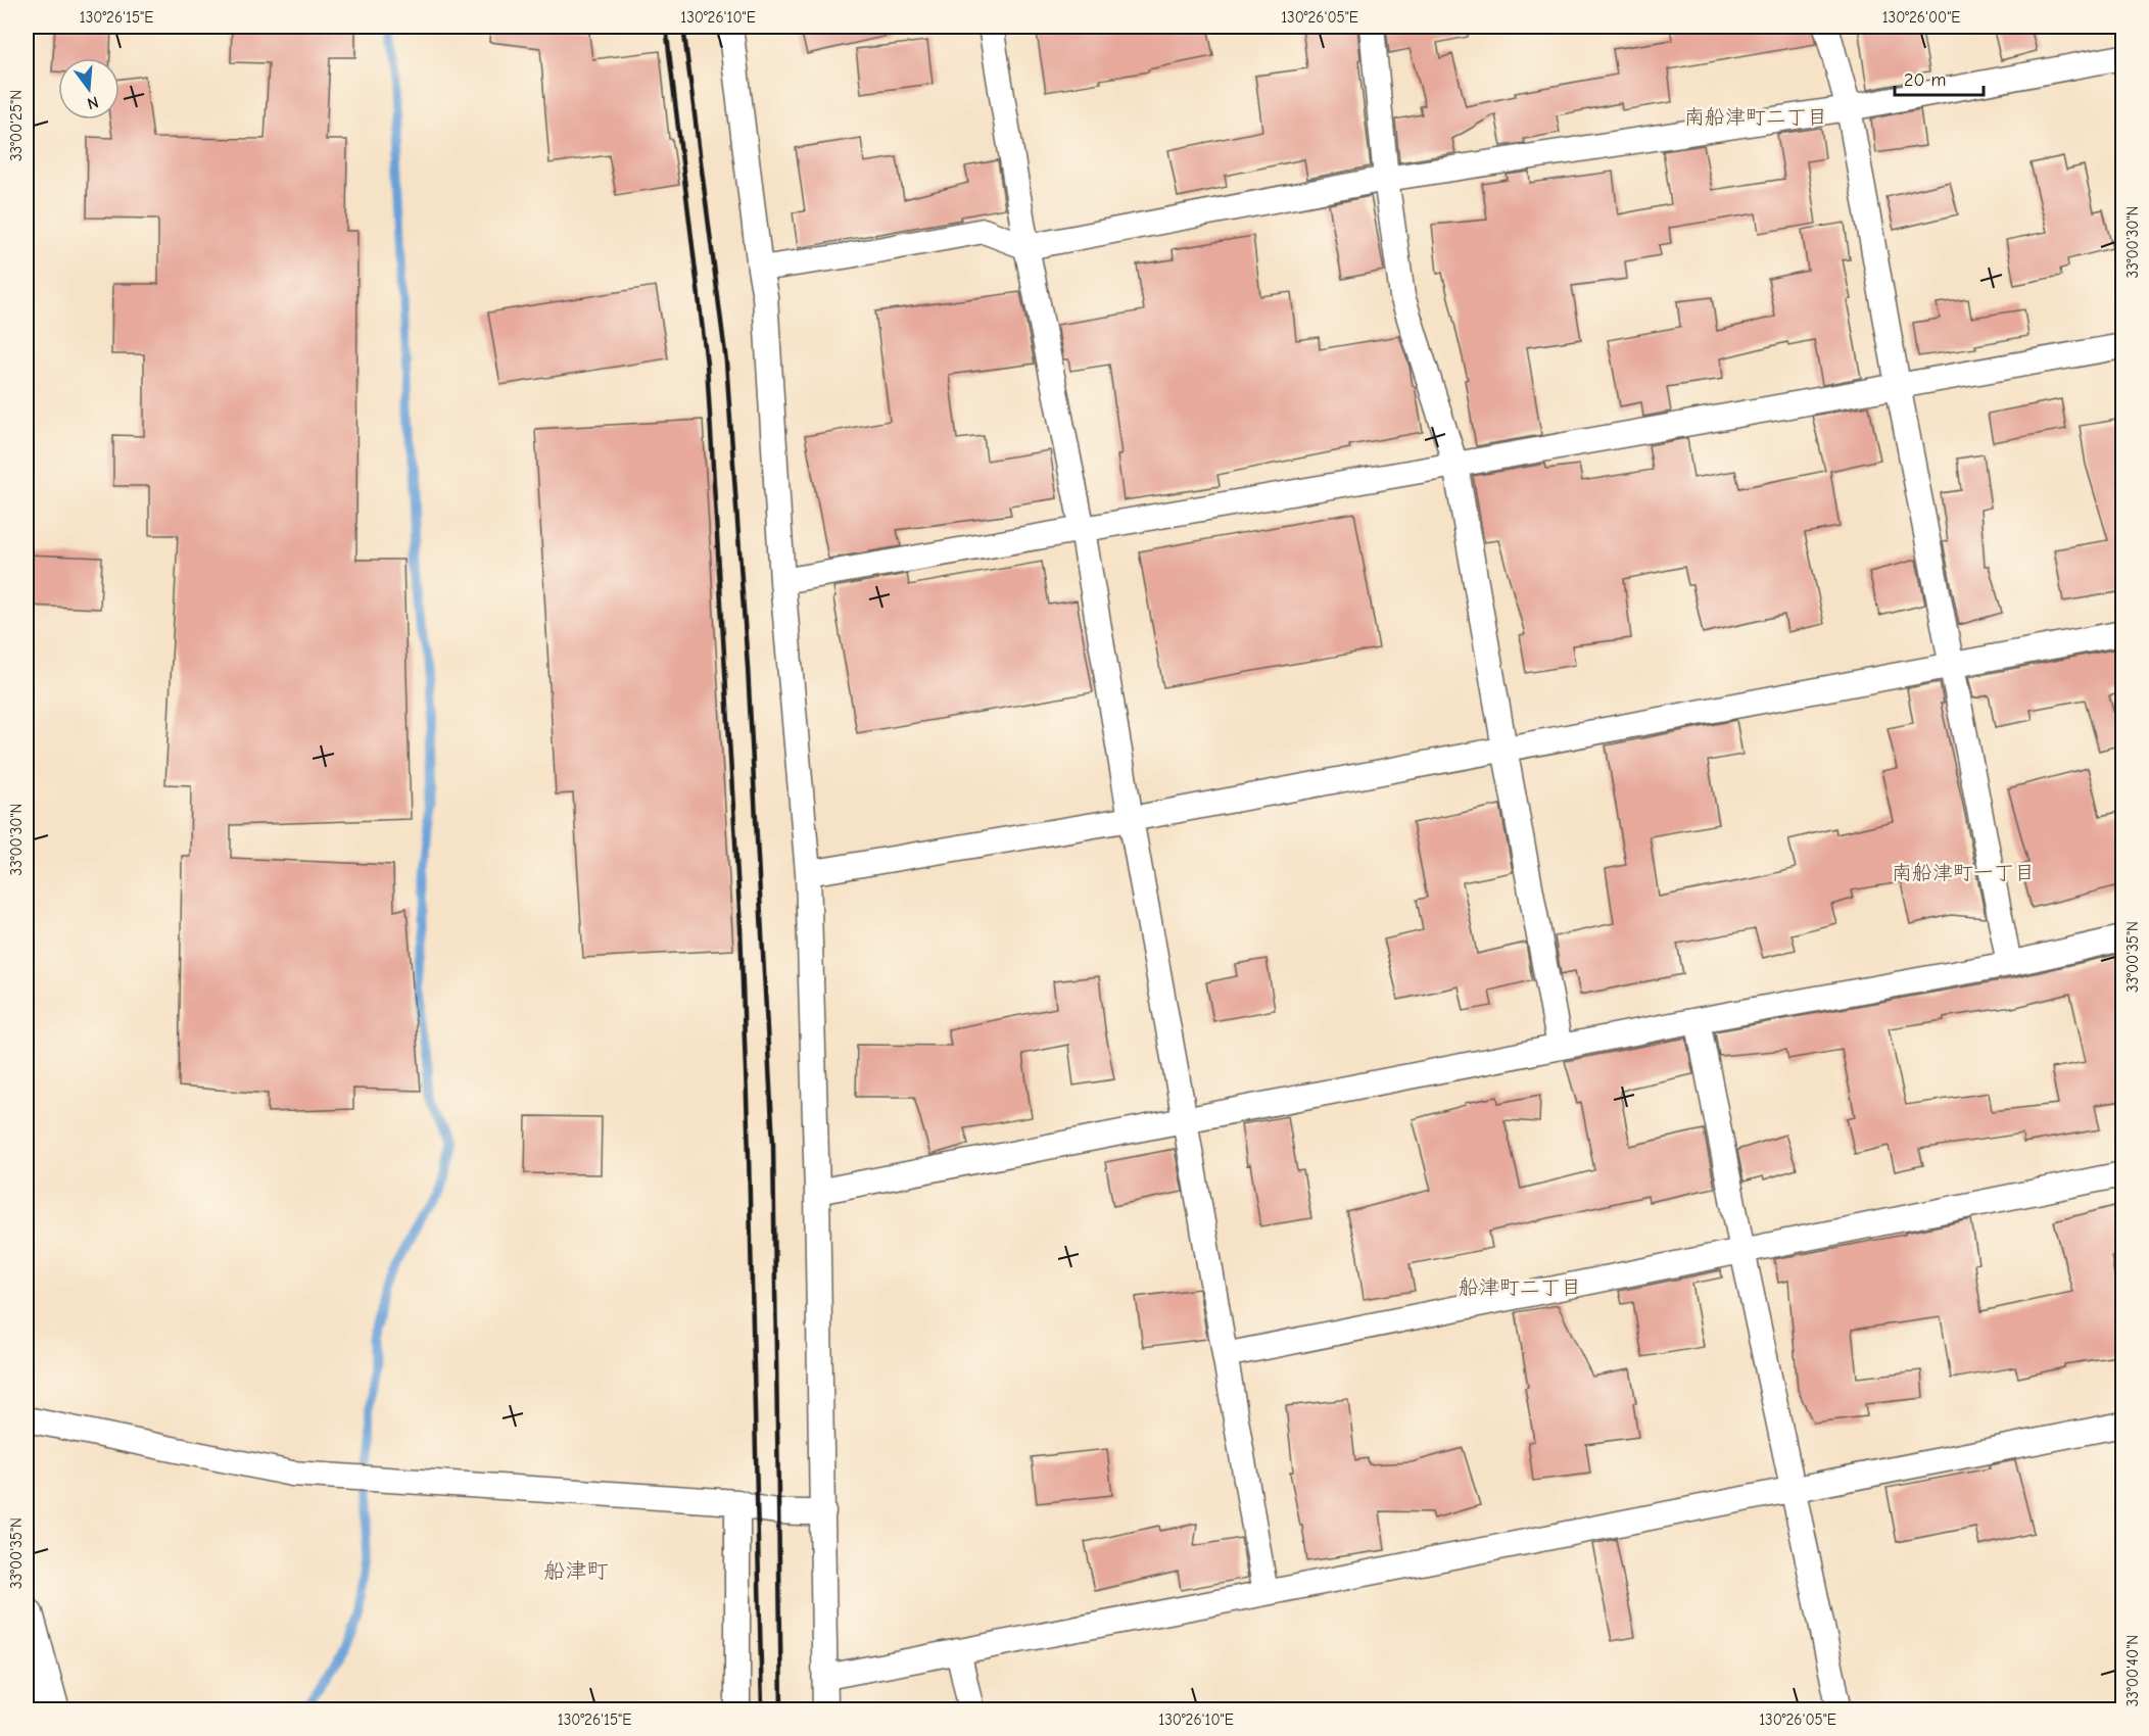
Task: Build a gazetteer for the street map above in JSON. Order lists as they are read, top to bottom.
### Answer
{
  "districts": [
    "南船津町二丁目",
    "南船津町一丁目",
    "船津町二丁目",
    "船津町"
  ],
  "scale_bar": "20 m",
  "north": "bottom",
  "coordinates": [
    "130°26'15\"E",
    "130°26'10\"E",
    "130°26'05\"E",
    "130°26'00\"E",
    "33°00'25\"N",
    "33°00'30\"N",
    "33°00'35\"N",
    "33°00'40\"N"
  ]
}
